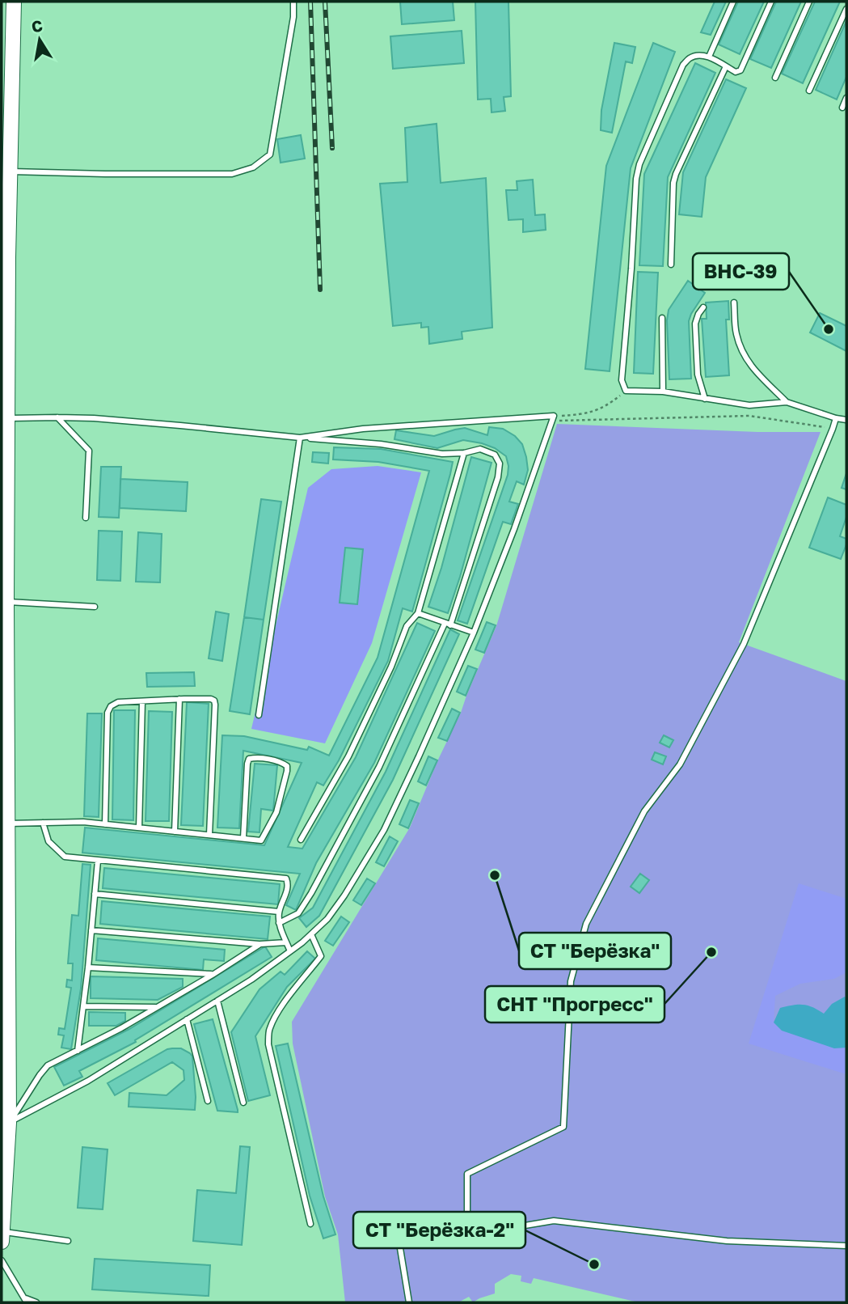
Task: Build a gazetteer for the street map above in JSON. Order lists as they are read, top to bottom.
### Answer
{
  "places": [
    "ВНС-39",
    "СТ \"Берёзка\"",
    "СНТ \"Прогресс\"",
    "СТ \"Берёзка-2\""
  ],
  "north": "top"
}
